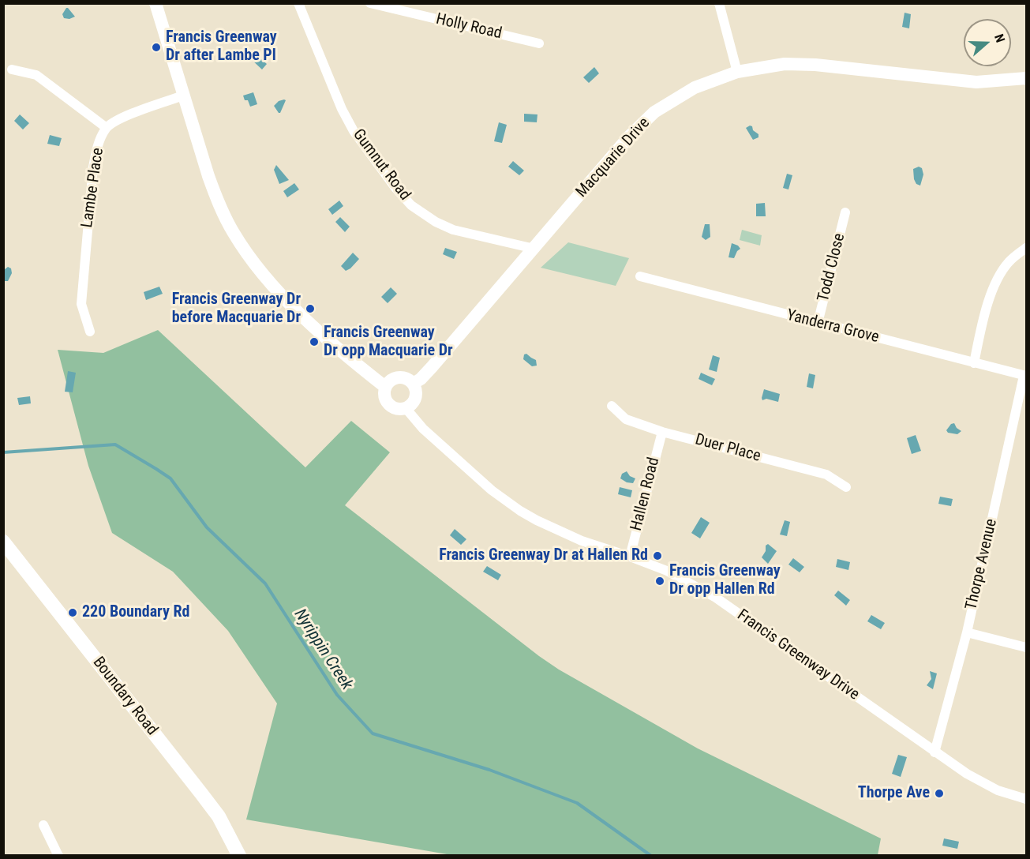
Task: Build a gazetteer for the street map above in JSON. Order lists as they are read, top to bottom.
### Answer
{
  "streets": {
    "main road": ["Macquarie Drive", "Boundary Road"],
    "street": [
      "Holly Road",
      "Gumnut Road",
      "Lambe Place",
      "Todd Close",
      "Yanderra Grove",
      "Duer Place",
      "Hallen Road",
      "Thorpe Avenue",
      "Francis Greenway Drive"
    ]
  },
  "crossings": [
    ["Macquarie Drive", "Gumnut Road"],
    ["Macquarie Drive", "Francis Greenway Drive"],
    ["Todd Close", "Yanderra Grove"],
    ["Yanderra Grove", "Thorpe Avenue"],
    ["Duer Place", "Hallen Road"],
    ["Hallen Road", "Francis Greenway Drive"],
    ["Thorpe Avenue", "Francis Greenway Drive"]
  ],
  "water": ["Nyrippin Creek"],
  "places": [
    "Francis Greenway Dr after Lambe Pl",
    "Francis Greenway Dr before Macquarie Dr",
    "Francis Greenway Dr opp Macquarie Dr",
    "Francis Greenway Dr at Hallen Rd",
    "Francis Greenway Dr opp Hallen Rd",
    "220 Boundary Rd",
    "Thorpe Ave"
  ],
  "north": "right"
}
